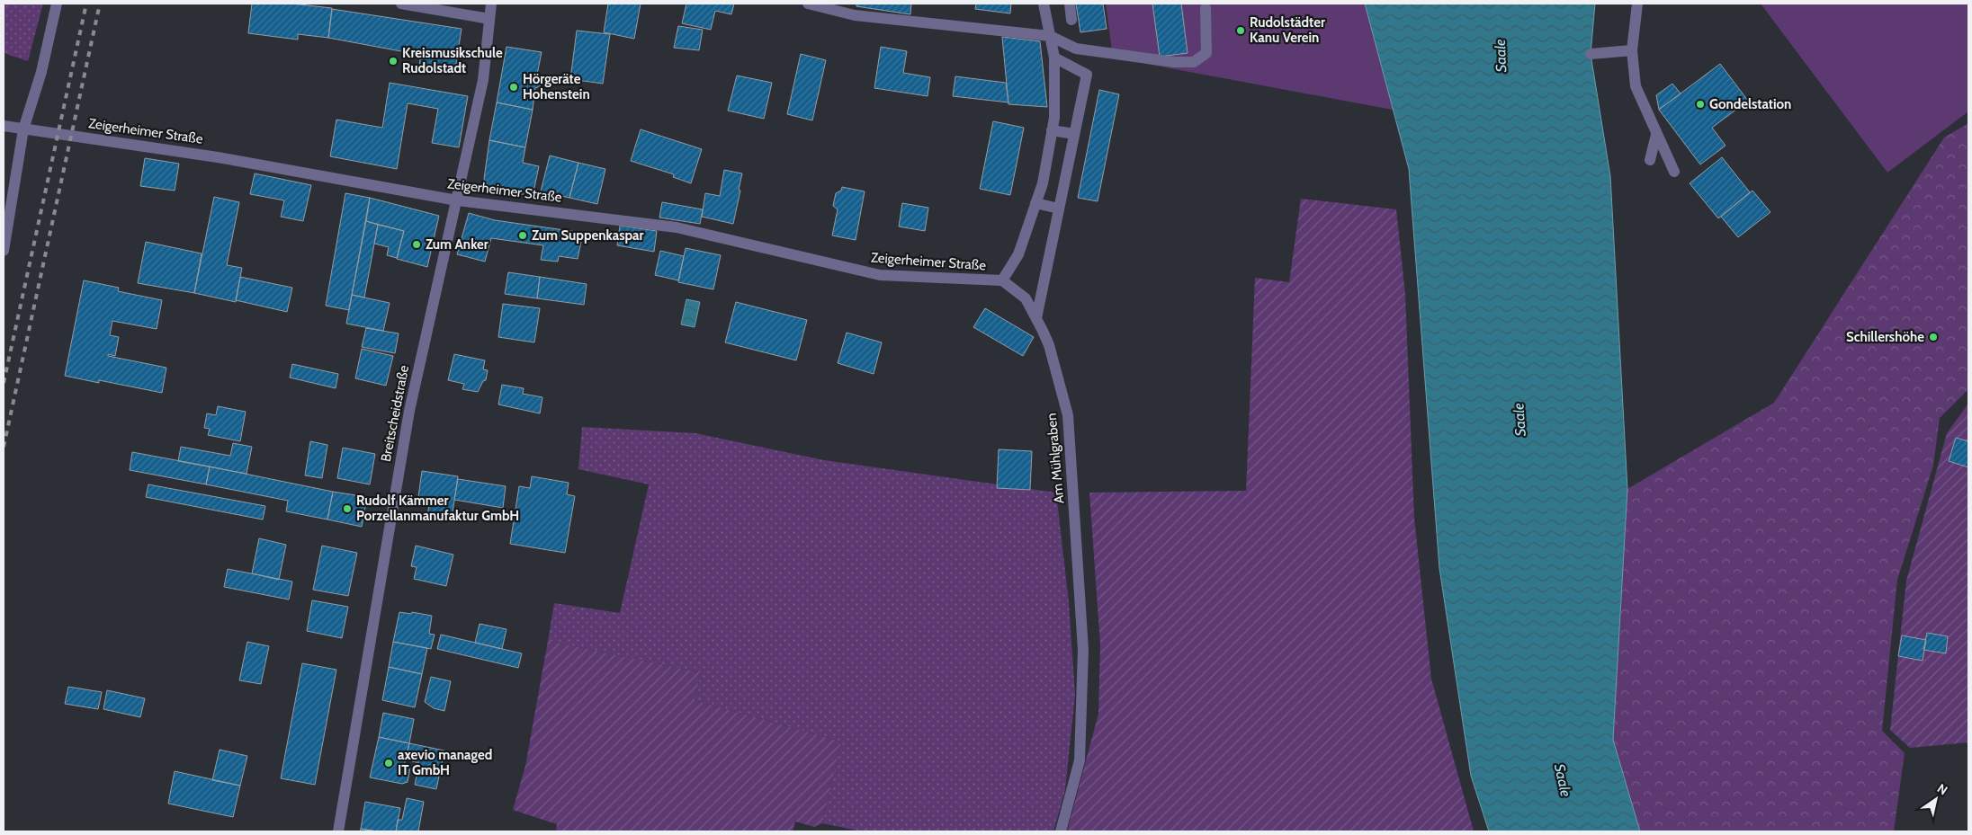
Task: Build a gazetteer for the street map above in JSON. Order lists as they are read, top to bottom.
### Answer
{
  "streets": {
    "street": ["Zeigerheimer Straße", "Breitscheidstraße", "Am Mühlgraben"]
  },
  "crossings": [
    ["Zeigerheimer Straße", "Breitscheidstraße"],
    ["Zeigerheimer Straße", "Am Mühlgraben"]
  ],
  "water": ["Saale"],
  "places": [
    "Rudolstädter Kanu Verein",
    "Kreismusikschule Rudolstadt",
    "Hörgeräte Hohenstein",
    "Gondelstation",
    "Zum Suppenkaspar",
    "Zum Anker",
    "Schillershöhe",
    "Rudolf Kämmer Porzellanmanufaktur GmbH",
    "axevio managed IT GmbH"
  ],
  "north": "top right"
}
